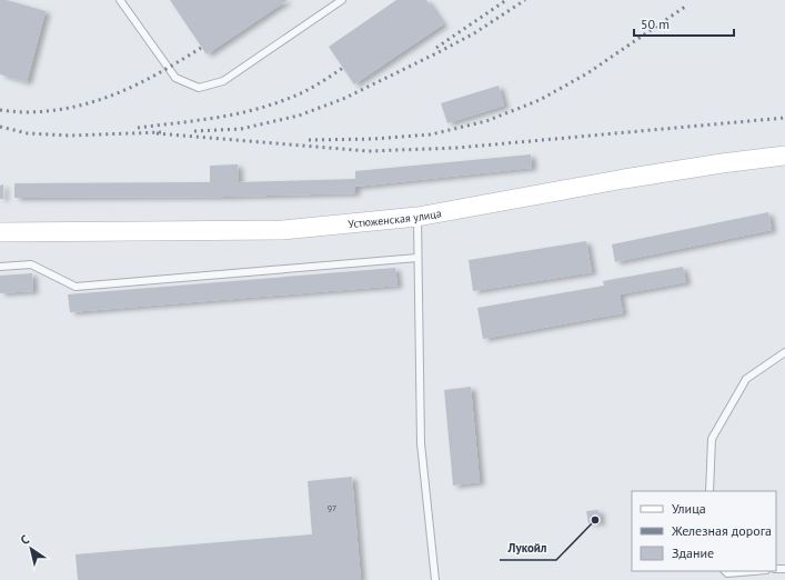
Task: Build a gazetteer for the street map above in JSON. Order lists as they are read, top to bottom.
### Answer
{
  "streets": {
    "main road": ["Устюженская улица"]
  },
  "places": ["Лукойл"],
  "house_numbers": ["97"],
  "legend": ["Улица", "Железная дорога", "Здание"],
  "scale_bar": "50 m",
  "north": "top left"
}
